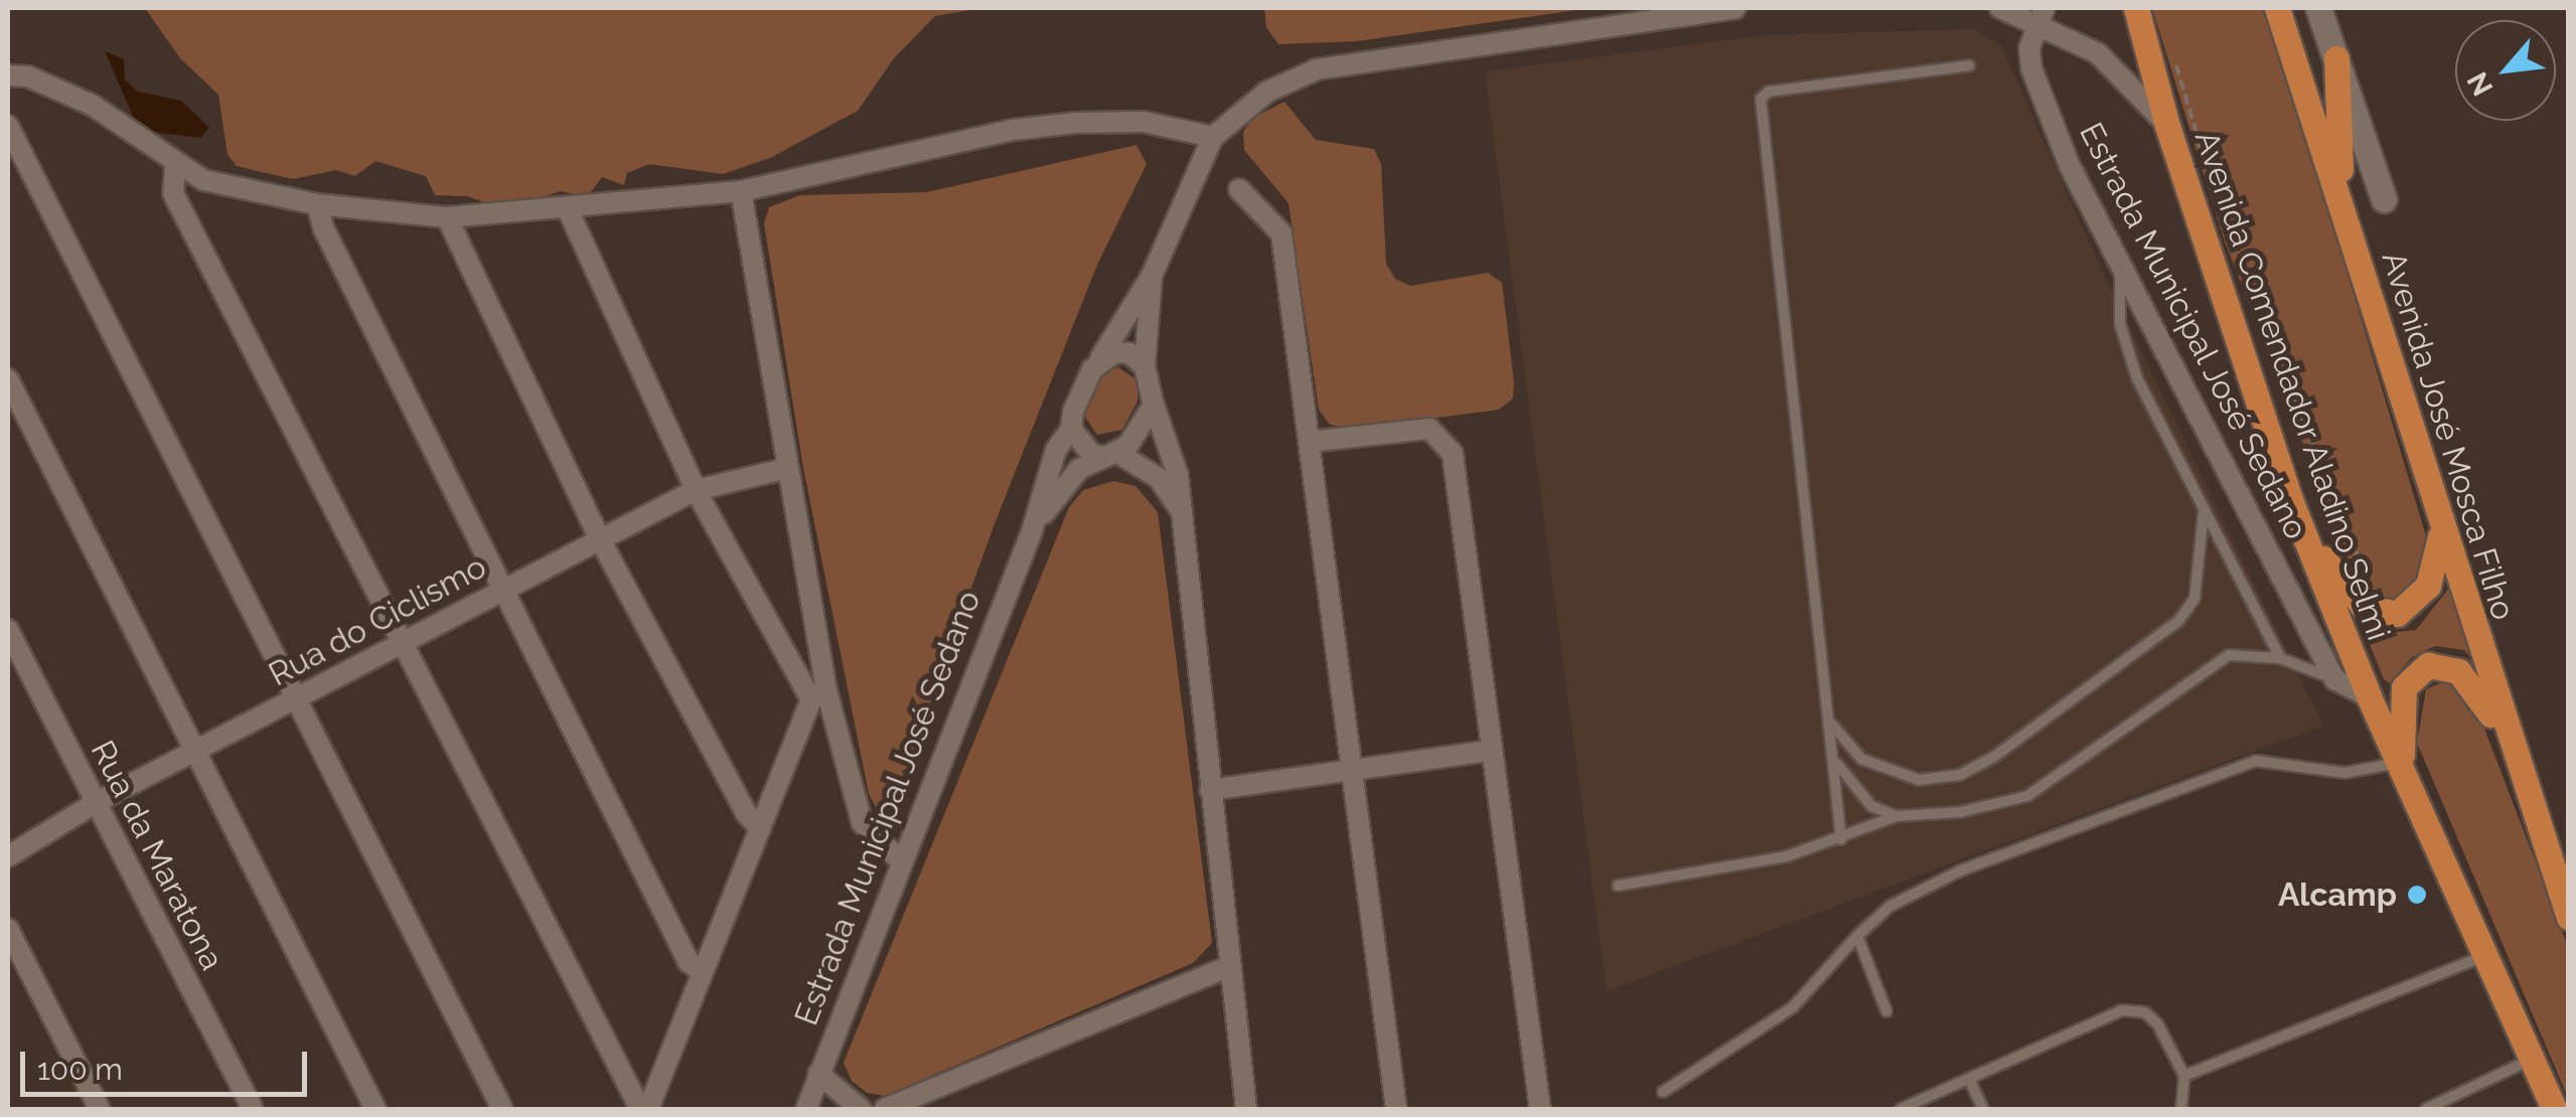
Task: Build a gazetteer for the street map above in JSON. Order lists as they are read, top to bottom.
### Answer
{
  "streets": {
    "main road": ["Avenida Comendador Aladino Selmi", "Avenida José Mosca Filho"],
    "street": ["Estrada Municipal José Sedano", "Rua do Ciclismo", "Rua da Maratona"]
  },
  "crossings": [
    ["Estrada Municipal José Sedano", "Avenida Comendador Aladino Selmi"],
    ["Rua do Ciclismo", "Rua da Maratona"]
  ],
  "places": ["Alcamp"],
  "scale_bar": "100 m",
  "north": "bottom left"
}
